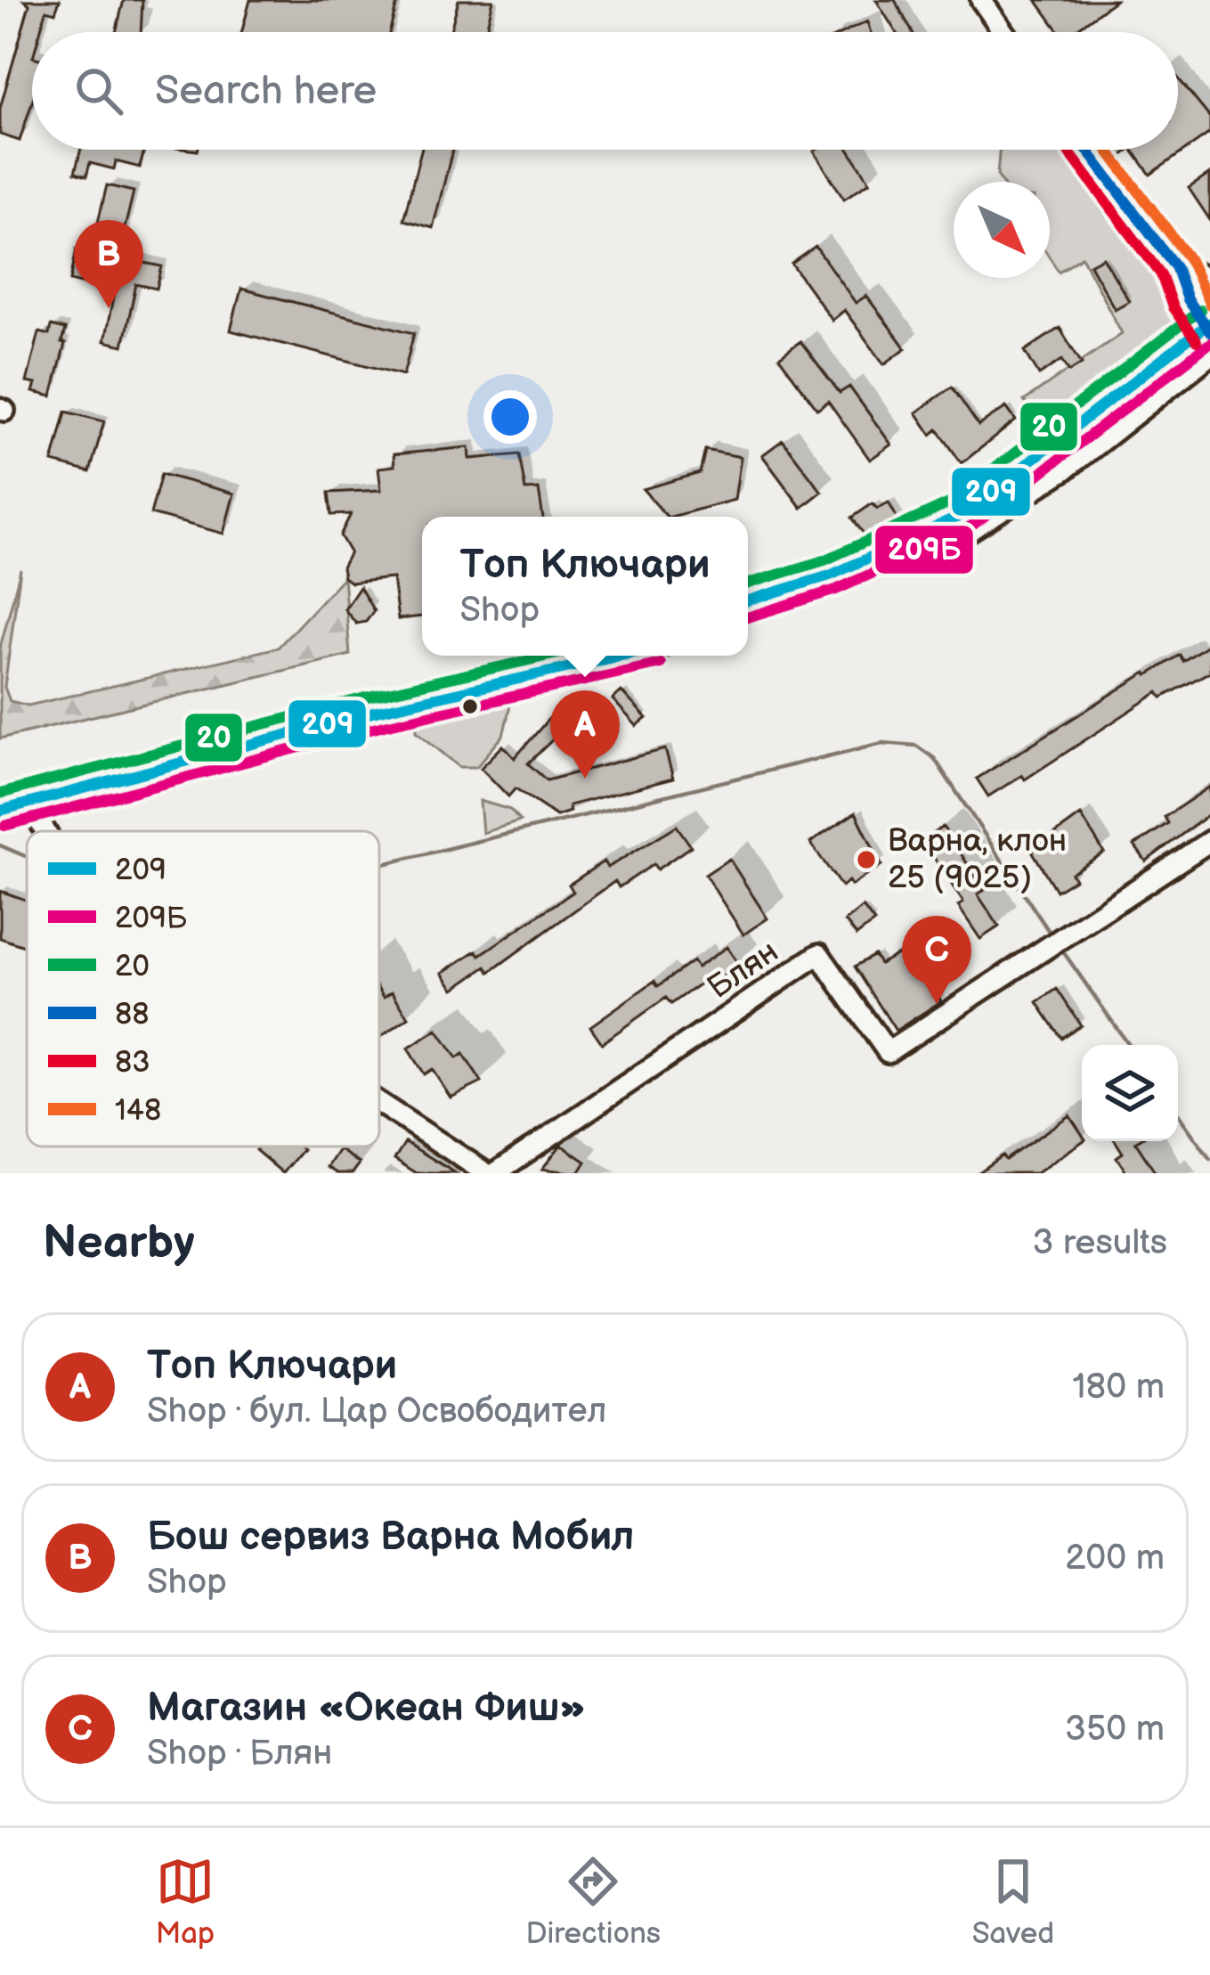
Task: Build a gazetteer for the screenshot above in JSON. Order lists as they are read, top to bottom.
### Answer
{
  "streets": {
    "street": ["Блян"]
  },
  "places": ["Варна, клон 25 (9025)"],
  "lines": [
    "transit line 88",
    "transit line 83",
    "transit line 148",
    "transit line 20",
    "transit line 209",
    "transit line 209Б"
  ],
  "legend": [
    "209",
    "209Б",
    "20",
    "88",
    "83",
    "148"
  ],
  "north": "bottom right",
  "page": {
    "search": "Search here",
    "pins": ["B", "A", "C"],
    "popup": ["Топ Ключари", "Shop"],
    "heading": ["Nearby", "3 results"],
    "list": [
      {
        "mark": "A",
        "name": "Топ Ключари",
        "note": "Shop · бул. Цар Освободител",
        "value": "180 m"
      },
      {
        "mark": "B",
        "name": "Бош сервиз Варна Мобил",
        "note": "Shop",
        "value": "200 m"
      },
      {
        "mark": "C",
        "name": "Магазин «Океан Фиш»",
        "note": "Shop · Блян",
        "value": "350 m"
      }
    ],
    "nav": ["Map", "Directions", "Saved"]
  }
}
